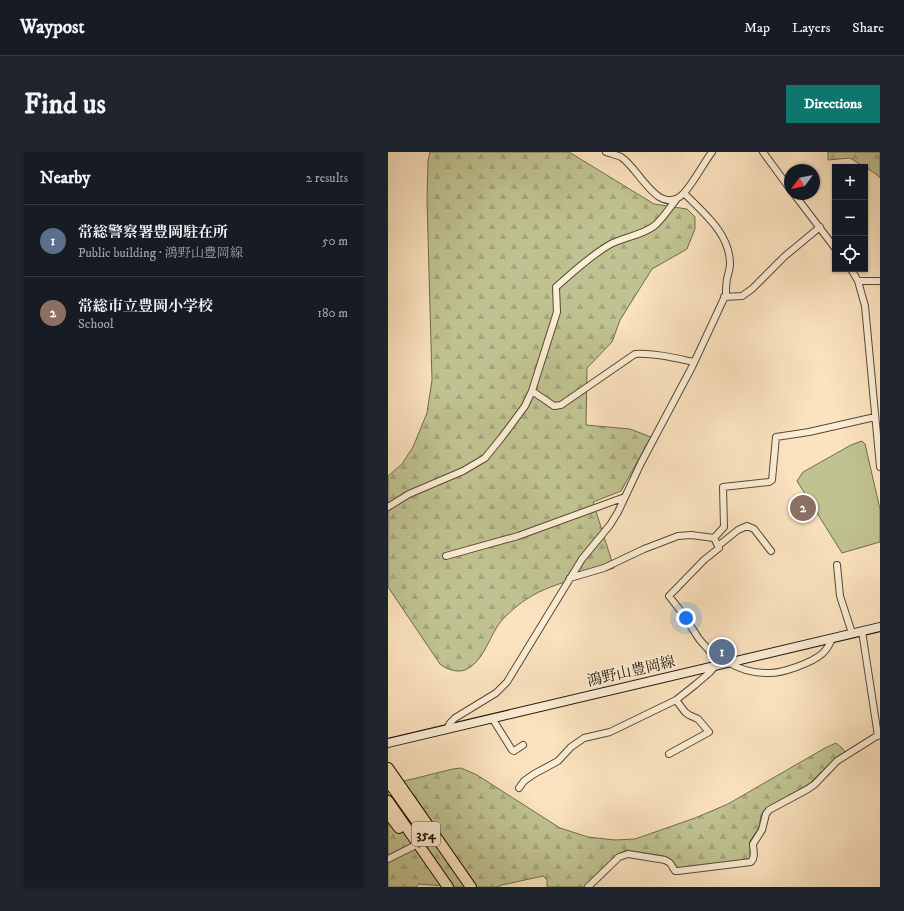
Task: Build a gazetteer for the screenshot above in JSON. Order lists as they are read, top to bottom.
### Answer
{
  "streets": {
    "highway": ["354"],
    "main road": ["鴻野山豊岡線"]
  },
  "north": "bottom left",
  "page": {
    "header": "Waypost",
    "nav": ["Map", "Layers", "Share"],
    "buttons": "Directions",
    "title": "Find us",
    "heading": ["Nearby", "2 results"],
    "map_buttons": ["+", "−"],
    "list": [
      {
        "mark": "1",
        "name": "常総警察署豊岡駐在所",
        "note": "Public building · 鴻野山豊岡線",
        "value": "50 m"
      },
      {
        "mark": "2",
        "name": "常総市立豊岡小学校",
        "note": "School",
        "value": "180 m"
      }
    ],
    "pins": ["2", "1"]
  }
}
